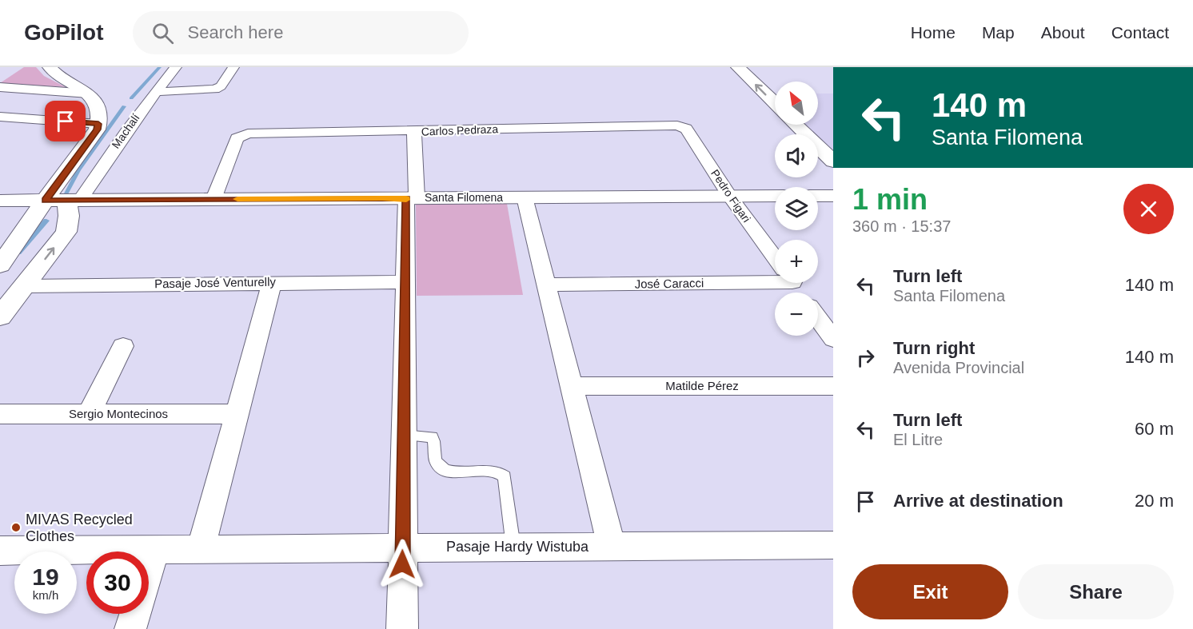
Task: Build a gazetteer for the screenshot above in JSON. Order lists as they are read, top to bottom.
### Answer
{
  "streets": {
    "street": [
      "Carlos Pedraza",
      "Machalí",
      "Pedro Figari",
      "Santa Filomena",
      "Pasaje José Venturelly",
      "José Caracci",
      "Matilde Pérez",
      "Sergio Montecinos",
      "Pasaje Hardy Wistuba"
    ]
  },
  "crossings": [
    ["Carlos Pedraza", "Pedro Figari"],
    ["Carlos Pedraza", "Santa Filomena"],
    ["Machalí", "Santa Filomena"],
    ["Pedro Figari", "Santa Filomena"]
  ],
  "places": ["MIVAS Recycled Clothes"],
  "north": "top left",
  "page": {
    "header": "GoPilot",
    "search": "Search here",
    "nav": [
      "Home",
      "Map",
      "About",
      "Contact"
    ],
    "turn": ["140 m", "Santa Filomena"],
    "map_buttons": ["+", "−"],
    "heading": ["1 min", "360 m · 15:37"],
    "list": [
      {
        "name": "Turn left",
        "note": "Santa Filomena",
        "value": "140 m"
      },
      {
        "name": "Turn right",
        "note": "Avenida Provincial",
        "value": "140 m"
      },
      {
        "name": "Turn left",
        "note": "El Litre",
        "value": "60 m"
      },
      {
        "name": "Arrive at destination",
        "value": "20 m"
      }
    ],
    "speed": "19 km/h",
    "limit": "30",
    "buttons": ["Exit", "Share"]
  }
}
